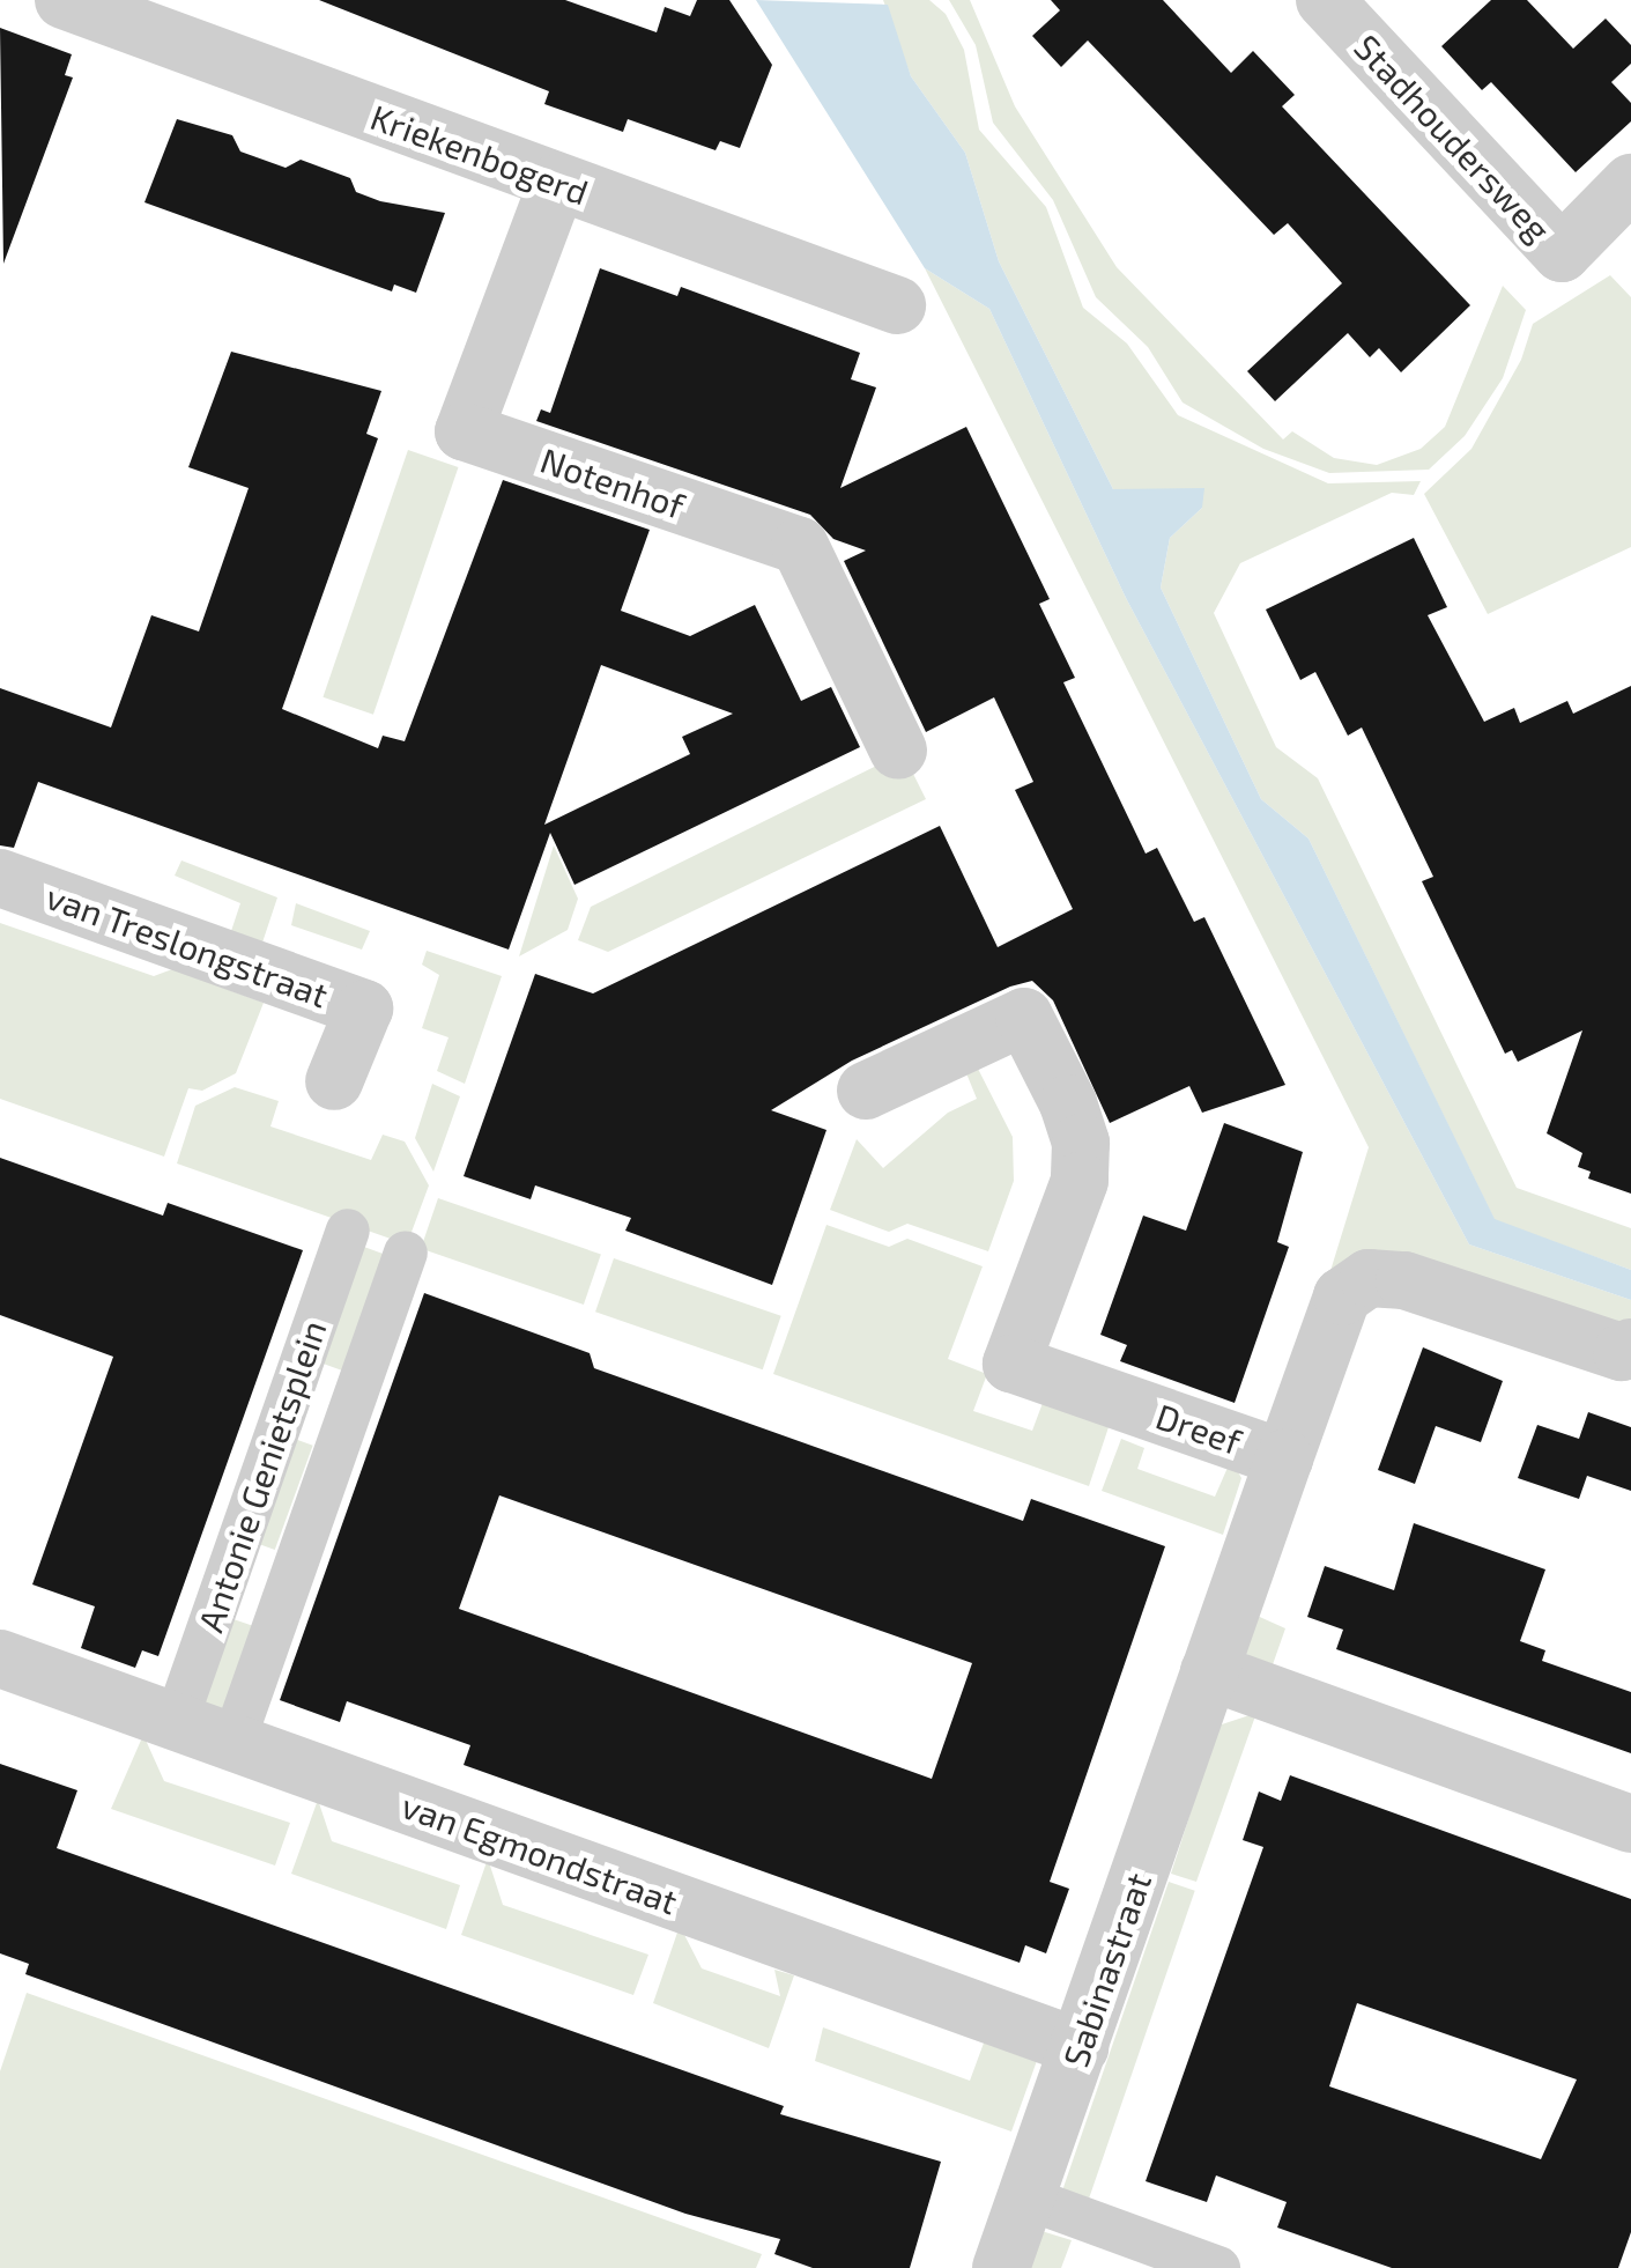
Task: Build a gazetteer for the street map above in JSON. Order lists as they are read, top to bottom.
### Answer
{
  "streets": {
    "street": [
      "Stadhoudersweg",
      "Kriekenbogerd",
      "Notenhof",
      "van Treslongstraat",
      "Dreef",
      "Antonie Genietsplein",
      "van Egmondstraat",
      "Sabinastraat"
    ]
  },
  "crossings": [
    ["Kriekenbogerd", "Notenhof"],
    ["Dreef", "Sabinastraat"],
    ["Antonie Genietsplein", "van Egmondstraat"],
    ["van Egmondstraat", "Sabinastraat"]
  ]
}
